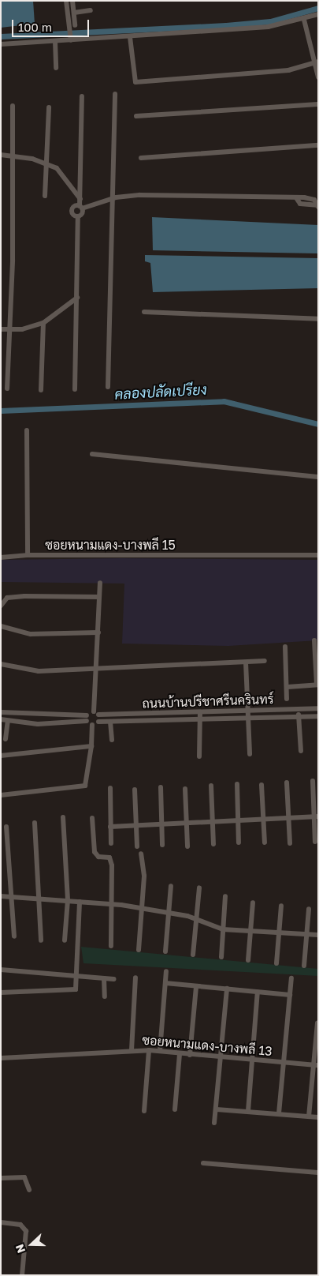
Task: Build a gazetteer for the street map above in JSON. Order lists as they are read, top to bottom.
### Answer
{
  "streets": {
    "street": ["ซอยหนามแดง-บางพลี 15", "ถนนบ้านปรีชาศรีนครินทร์", "ซอยหนามแดง-บางพลี 13"]
  },
  "water": ["คลองปลัดเปรียง"],
  "scale_bar": "100 m",
  "north": "left"
}
